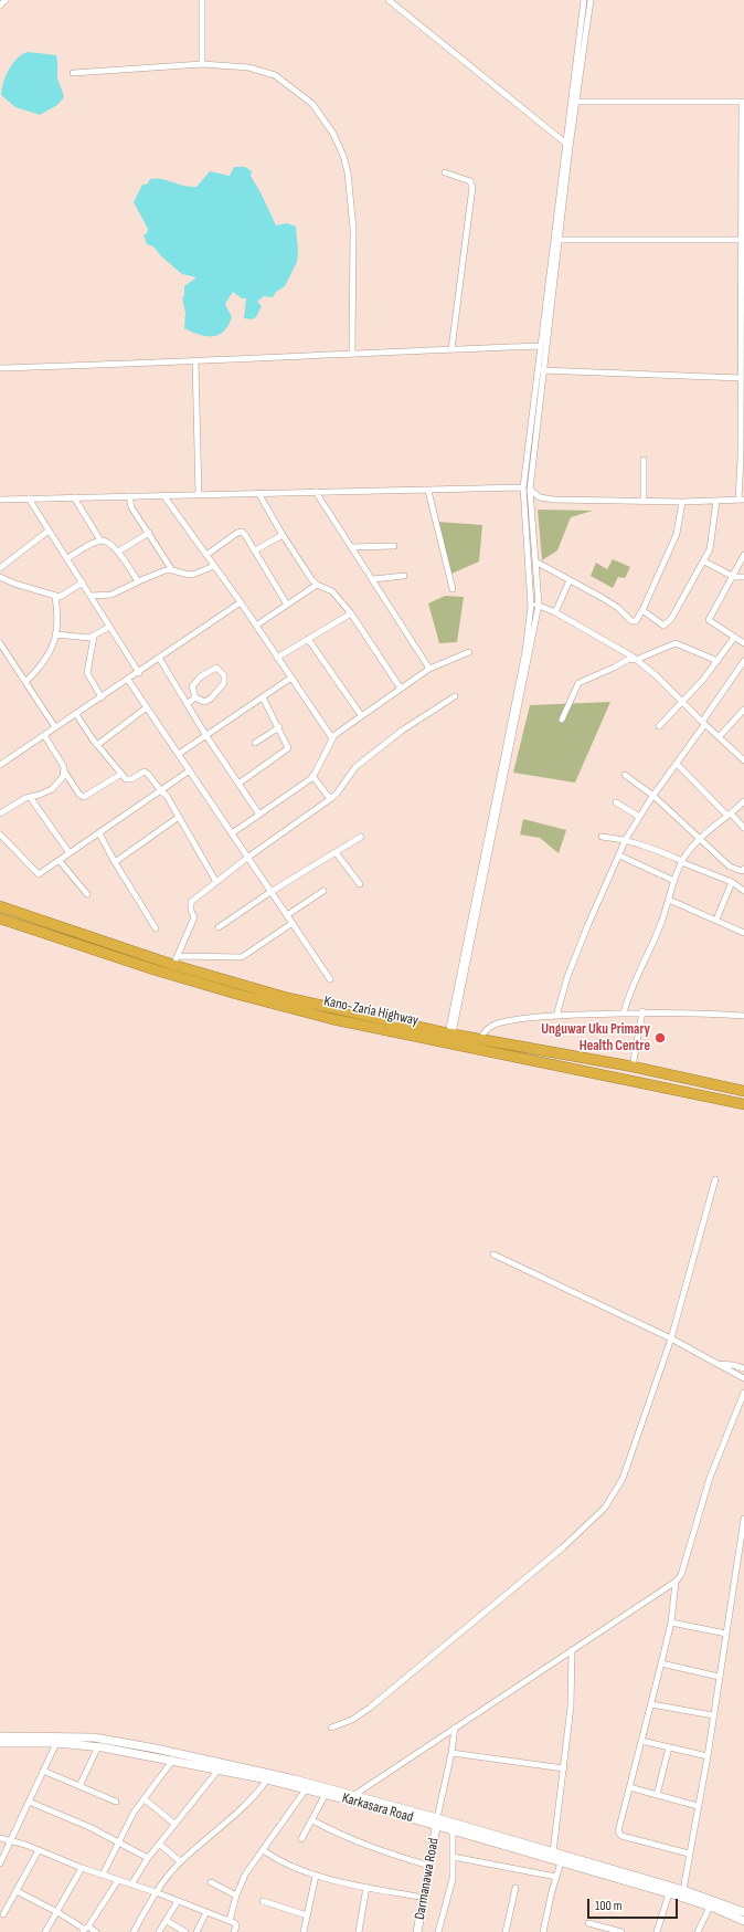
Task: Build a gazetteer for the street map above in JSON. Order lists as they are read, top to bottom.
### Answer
{
  "streets": {
    "highway": ["Kano-Zaria Highway"],
    "main road": ["Karkasara Road", "Darmanawa Road"]
  },
  "crossings": [
    ["Karkasara Road", "Darmanawa Road"]
  ],
  "places": ["Unguwar Uku Primary Health Centre"],
  "scale_bar": "100 m"
}
